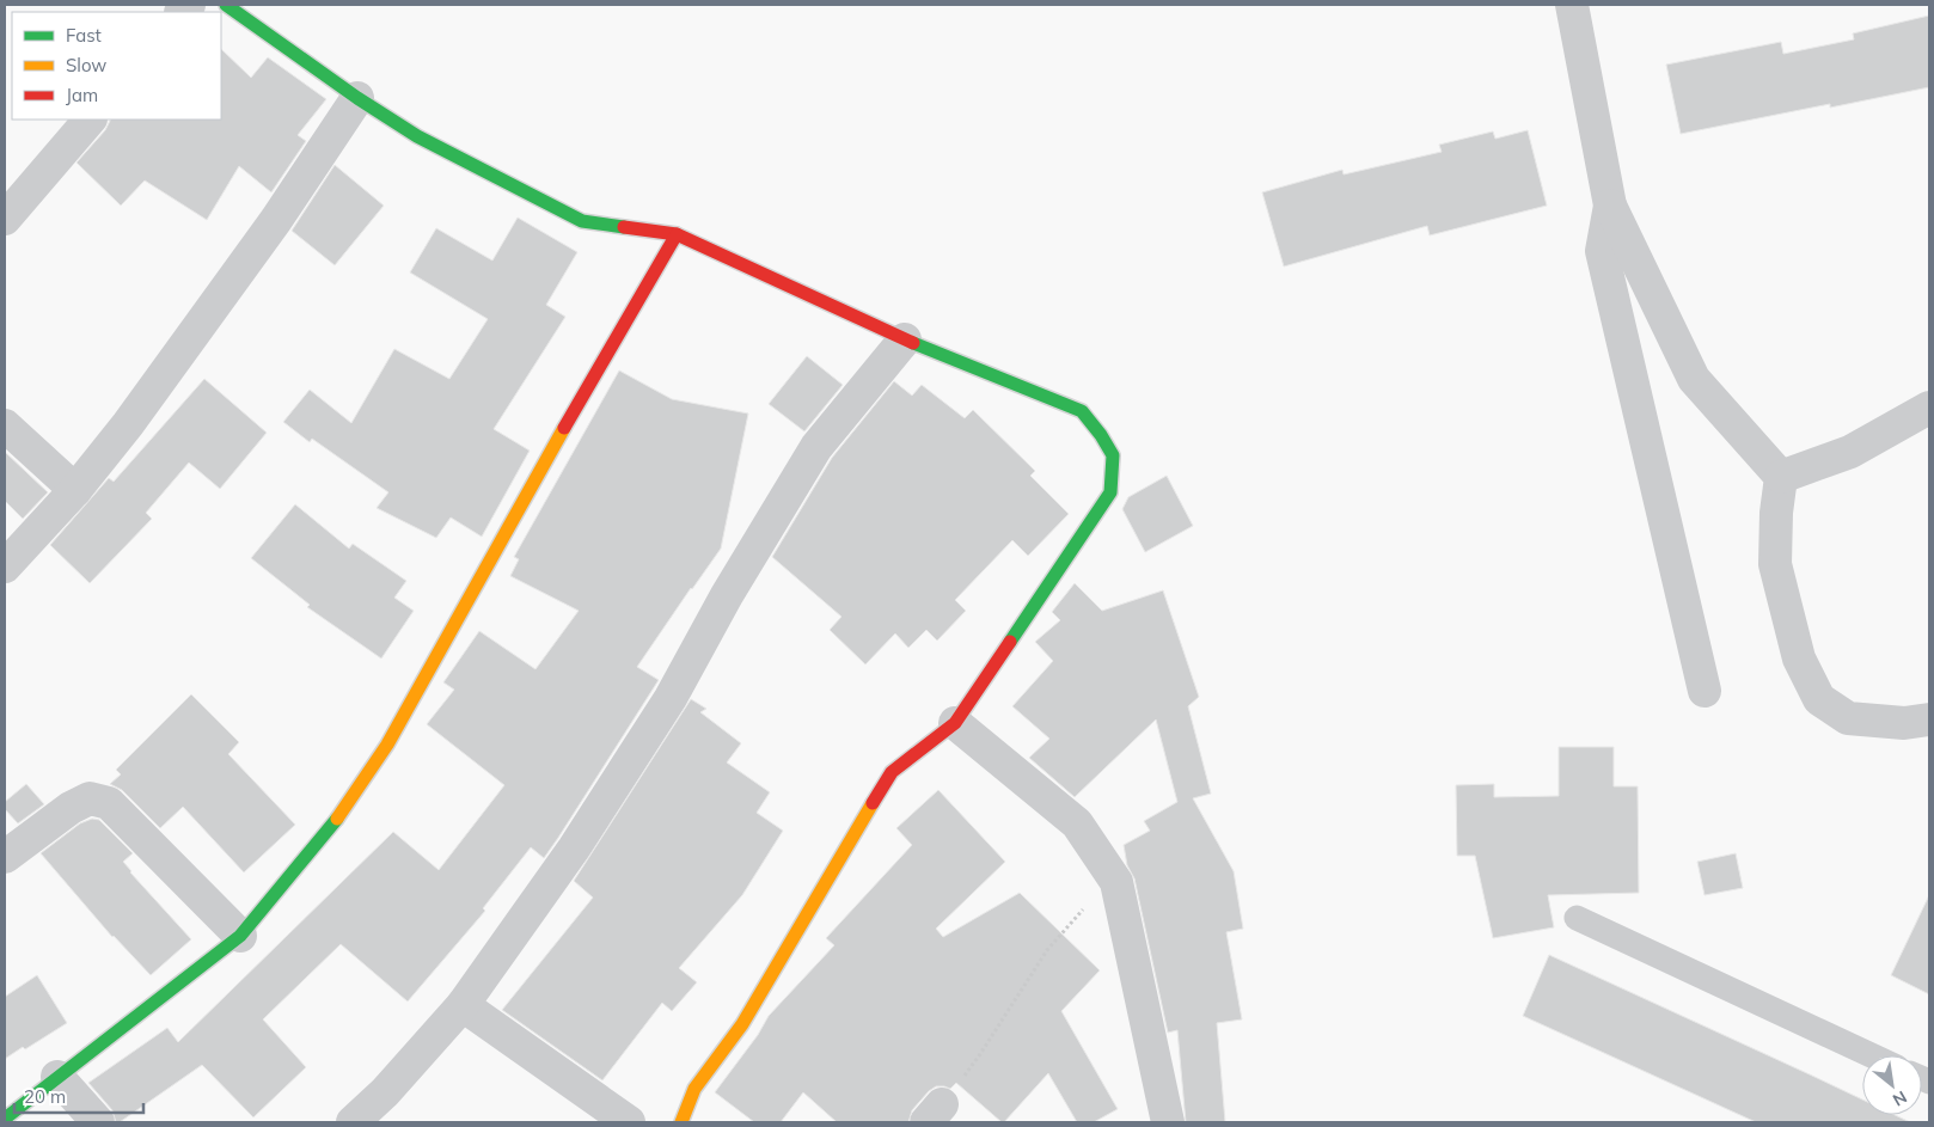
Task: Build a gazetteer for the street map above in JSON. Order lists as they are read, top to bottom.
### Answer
{
  "legend": ["Fast", "Slow", "Jam"],
  "scale_bar": "20 m",
  "north": "bottom right"
}
